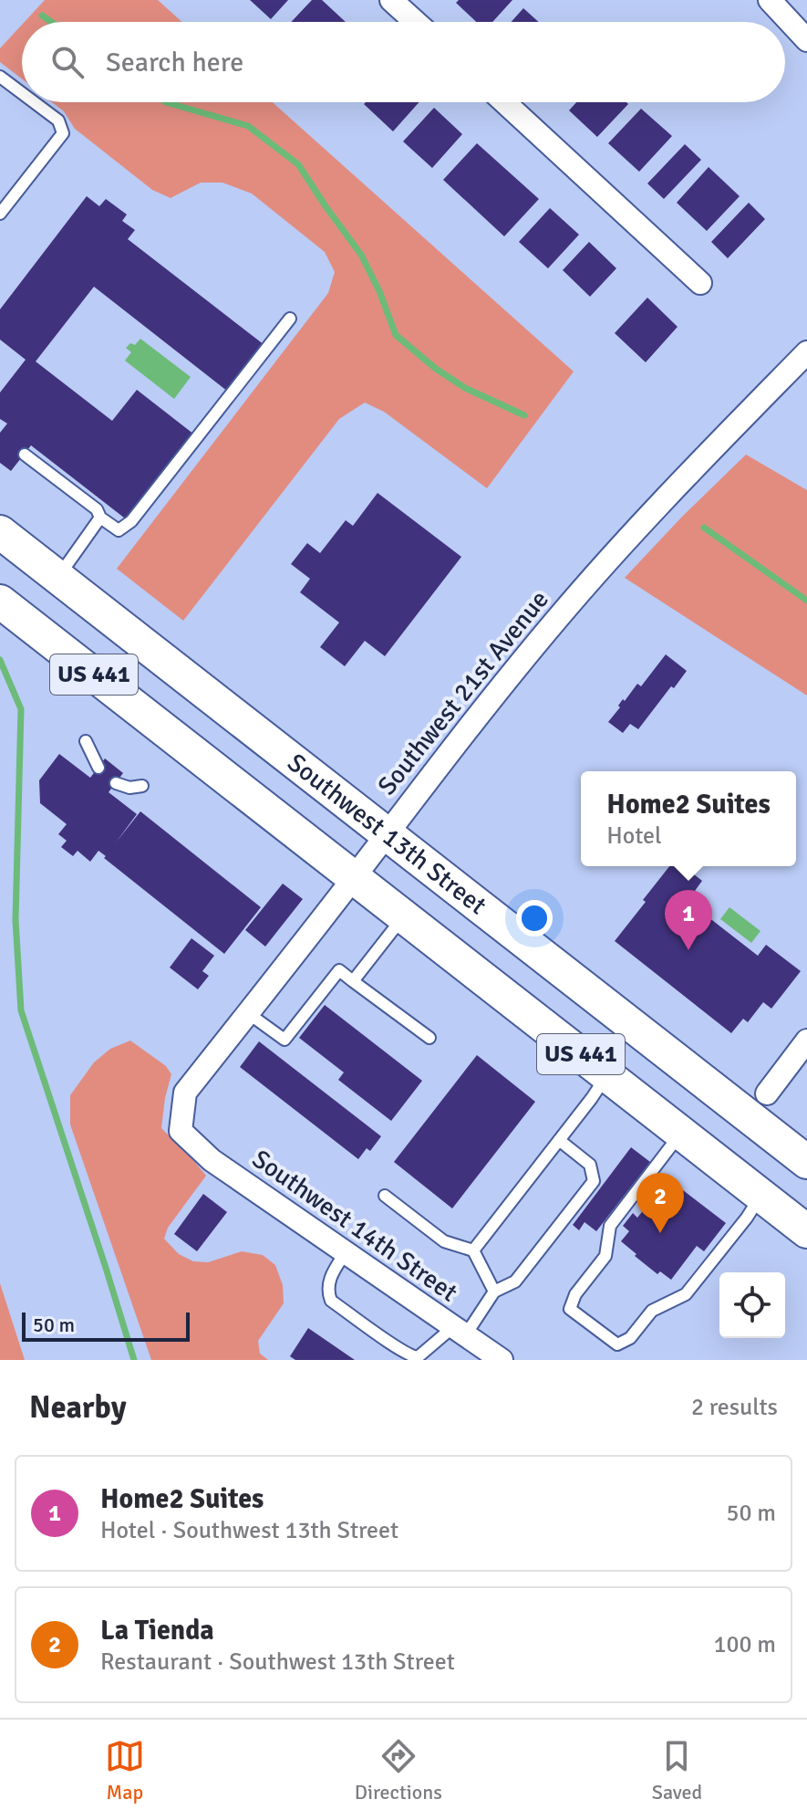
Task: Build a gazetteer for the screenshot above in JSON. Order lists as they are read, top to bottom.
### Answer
{
  "streets": {
    "main road": ["US 441", "Southwest 13th Street"],
    "street": ["Southwest 21st Avenue", "Southwest 14th Street"]
  },
  "crossings": [
    ["US 441", "Southwest 21st Avenue"],
    ["Southwest 21st Avenue", "Southwest 13th Street"],
    ["Southwest 21st Avenue", "Southwest 14th Street"]
  ],
  "scale_bar": "50 m",
  "page": {
    "search": "Search here",
    "popup": ["Home2 Suites", "Hotel"],
    "pins": ["1", "2"],
    "scale": "50 m",
    "heading": ["Nearby", "2 results"],
    "list": [
      {
        "mark": "1",
        "name": "Home2 Suites",
        "note": "Hotel · Southwest 13th Street",
        "value": "50 m"
      },
      {
        "mark": "2",
        "name": "La Tienda",
        "note": "Restaurant · Southwest 13th Street",
        "value": "100 m"
      }
    ],
    "nav": ["Map", "Directions", "Saved"]
  }
}
